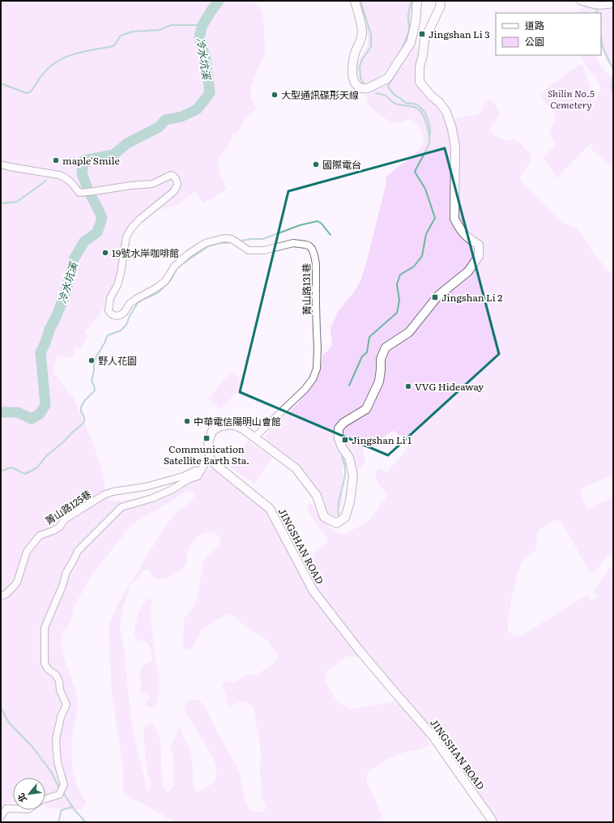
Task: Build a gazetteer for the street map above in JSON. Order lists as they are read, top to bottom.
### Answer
{
  "streets": {
    "street": ["菁山路131巷", "菁山路125巷", "JINGSHAN ROAD"]
  },
  "water": ["冷水坑溪"],
  "parks": ["Shilin No.5 Cemetery"],
  "places": {
    "transit": [
      "Jingshan Li 3",
      "Jingshan Li 2",
      "Communication Satellite Earth Sta.",
      "Jingshan Li 1"
    ],
    "other": [
      "大型通訊碟形天線",
      "maple'Smile",
      "國際電台",
      "19號水岸咖啡館",
      "野人花園",
      "VVG Hideaway",
      "中華電信陽明山會館"
    ]
  },
  "legend": ["道路", "公園"],
  "north": "bottom left"
}
